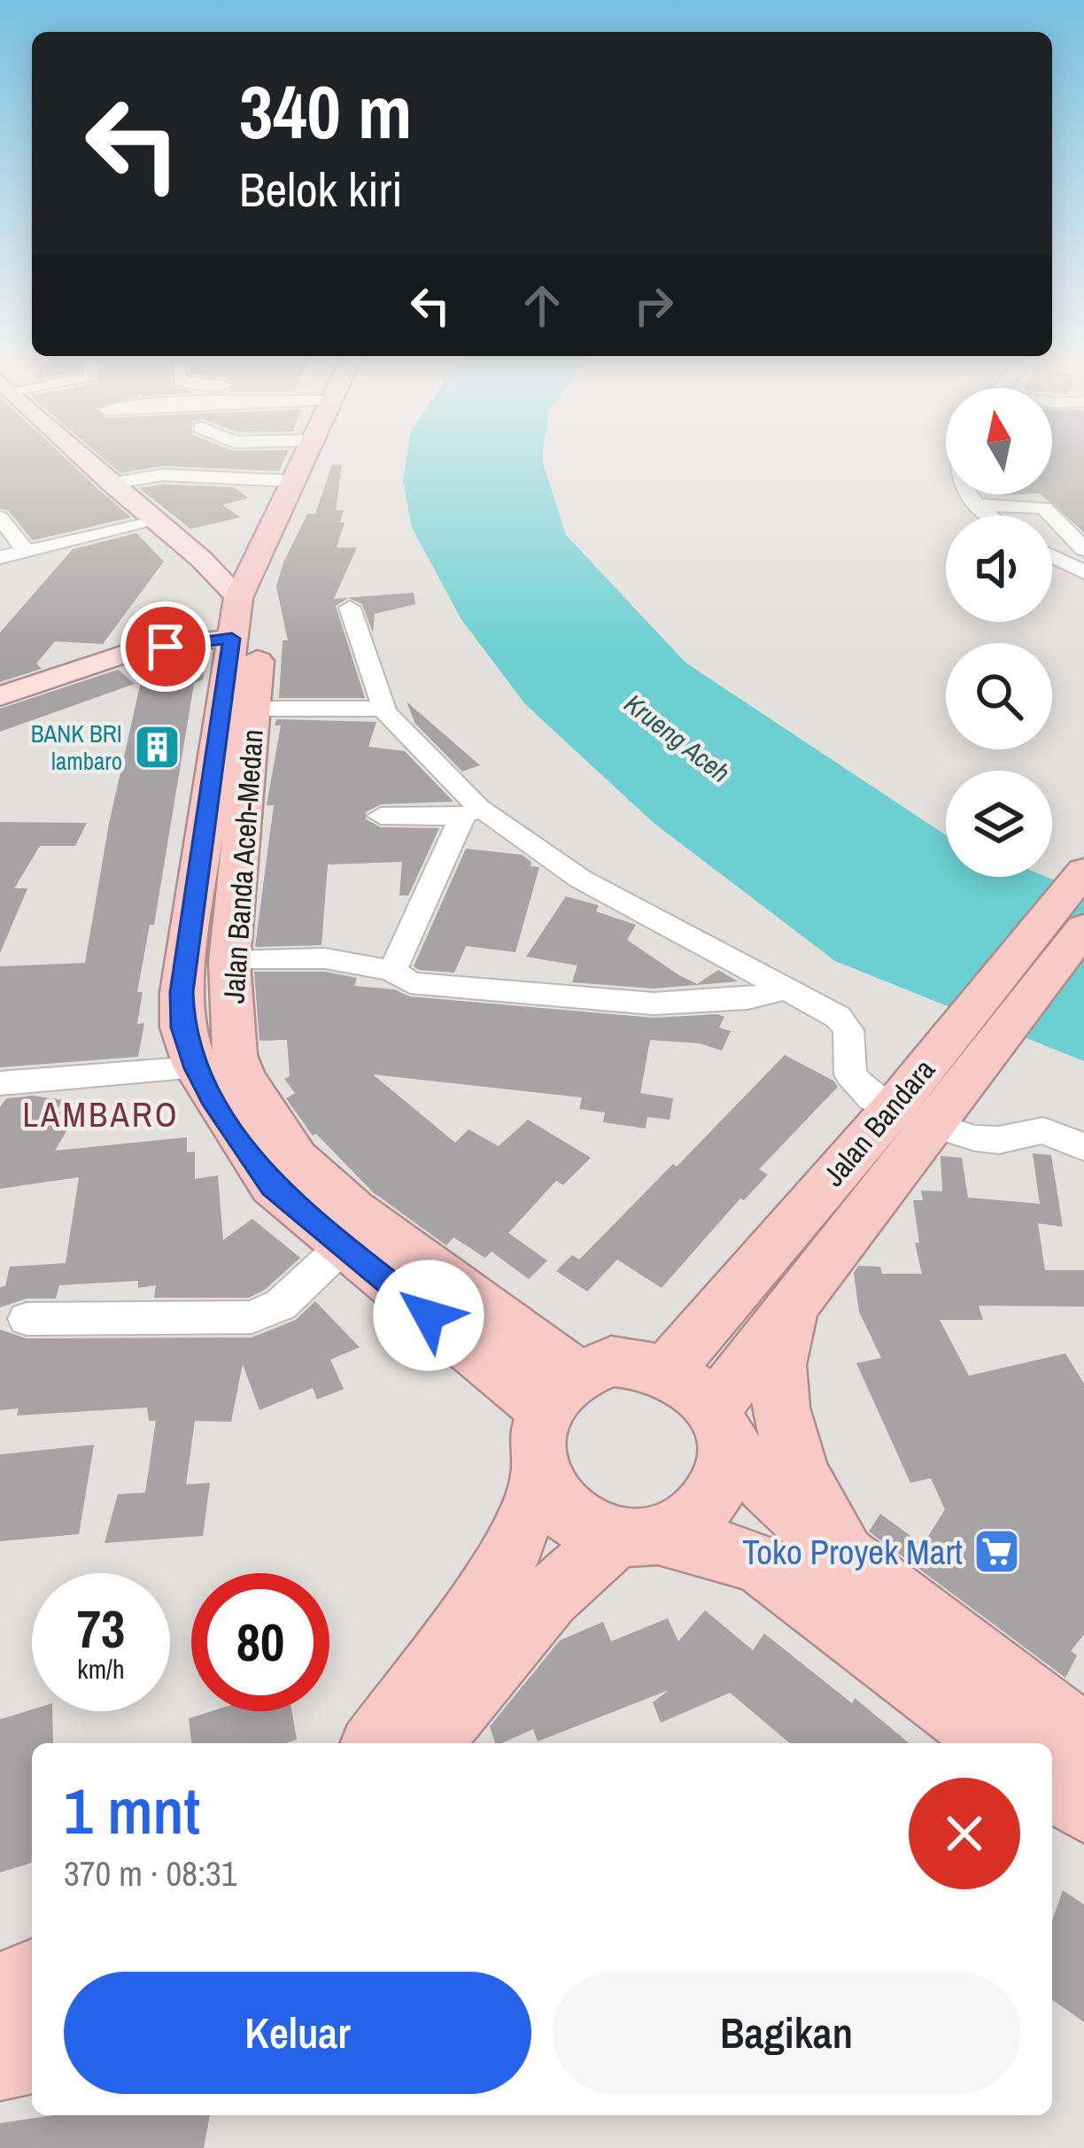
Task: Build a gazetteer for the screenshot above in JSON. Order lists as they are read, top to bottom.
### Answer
{
  "streets": {
    "highway": ["Jalan Banda Aceh-Medan", "Jalan Bandara"]
  },
  "crossings": [
    ["Jalan Banda Aceh-Medan", "Jalan Bandara"]
  ],
  "districts": ["LAMBARO"],
  "water": ["Krueng Aceh"],
  "places": {
    "building": ["BANK BRI lambaro"],
    "supermarket": ["Toko Proyek Mart"]
  },
  "north": "top",
  "page": {
    "turn": ["340 m", "Belok kiri"],
    "speed": "73 km/h",
    "limit": "80",
    "heading": ["1 mnt", "370 m · 08:31"],
    "buttons": ["Keluar", "Bagikan"]
  }
}
